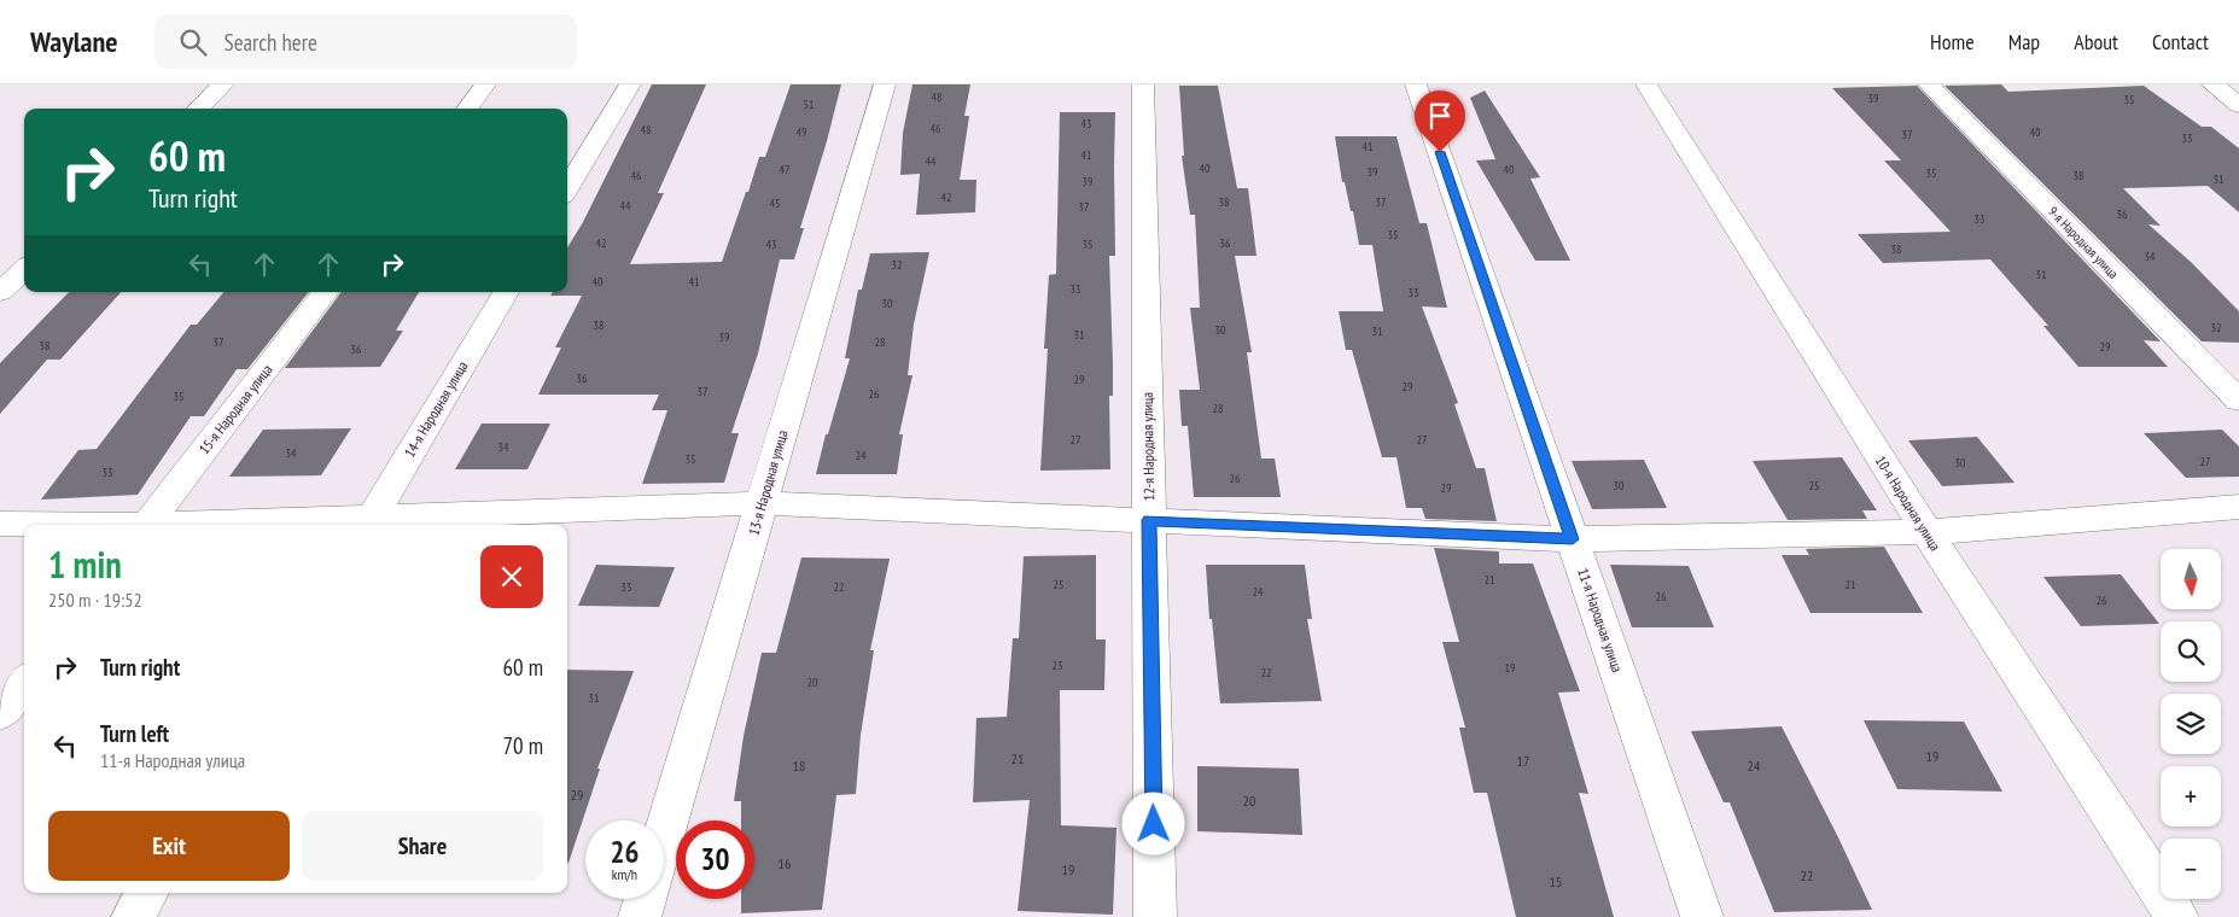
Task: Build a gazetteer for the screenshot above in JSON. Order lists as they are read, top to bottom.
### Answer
{
  "streets": {
    "street": [
      "9-я Народная улица",
      "15-я Народная улица",
      "14-я Народная улица",
      "12-я Народная улица",
      "13-я Народная улица",
      "10-я Народная улица",
      "11-я Народная улица"
    ]
  },
  "house_numbers": [
    "48",
    "39",
    "35",
    "51",
    "43",
    "46",
    "48",
    "49",
    "40",
    "37",
    "33",
    "41",
    "41",
    "44",
    "40",
    "47",
    "40",
    "39",
    "35",
    "46",
    "38",
    "31",
    "39",
    "42",
    "38",
    "37",
    "45",
    "44",
    "37",
    "36",
    "33",
    "35",
    "42",
    "36",
    "43",
    "35",
    "38",
    "34",
    "32",
    "31",
    "40",
    "41",
    "33",
    "33",
    "30",
    "38",
    "32",
    "30",
    "31",
    "31",
    "39",
    "37",
    "28",
    "38",
    "29",
    "36",
    "36",
    "29",
    "29",
    "37",
    "26",
    "35",
    "28",
    "27",
    "27",
    "34",
    "34",
    "24",
    "35",
    "27",
    "30",
    "33",
    "26",
    "30",
    "25",
    "29",
    "21",
    "25",
    "21",
    "33",
    "22",
    "24",
    "26",
    "26",
    "23",
    "19",
    "22",
    "20",
    "31",
    "19",
    "21",
    "17",
    "18",
    "24",
    "29",
    "20",
    "16",
    "19",
    "22",
    "15"
  ],
  "north": "bottom",
  "page": {
    "header": "Waylane",
    "search": "Search here",
    "nav": [
      "Home",
      "Map",
      "About",
      "Contact"
    ],
    "turn": ["60 m", "Turn right"],
    "heading": ["1 min", "250 m · 19:52"],
    "map_buttons": ["+", "−"],
    "list": [
      {
        "name": "Turn right",
        "value": "60 m"
      },
      {
        "name": "Turn left",
        "note": "11-я Народная улица",
        "value": "70 m"
      }
    ],
    "buttons": ["Exit", "Share"],
    "speed": "26 km/h",
    "limit": "30"
  }
}
